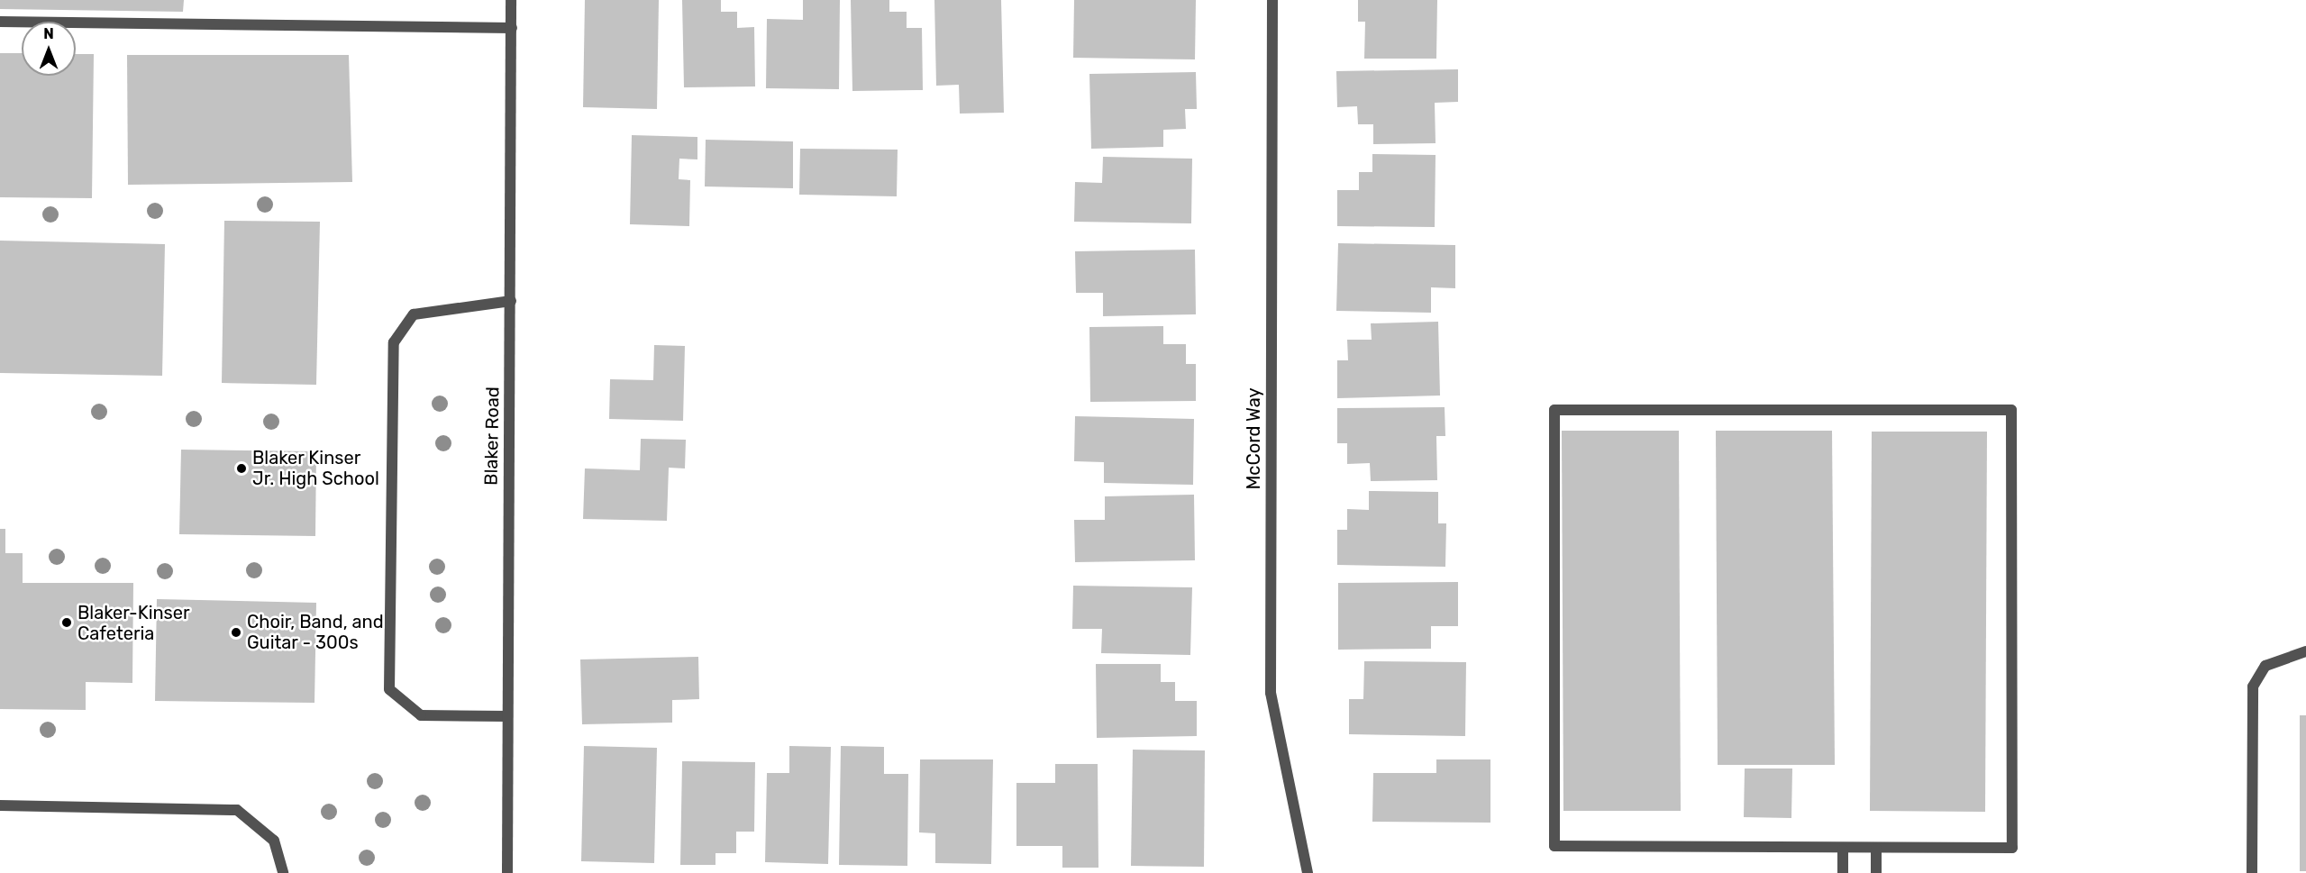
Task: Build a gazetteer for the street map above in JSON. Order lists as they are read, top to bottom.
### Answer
{
  "streets": {
    "street": ["Blaker Road", "McCord Way"]
  },
  "places": ["Blaker Kinser Jr. High School", "Blaker-Kinser Cafeteria", "Choir, Band, and Guitar - 300s"],
  "north": "top"
}
